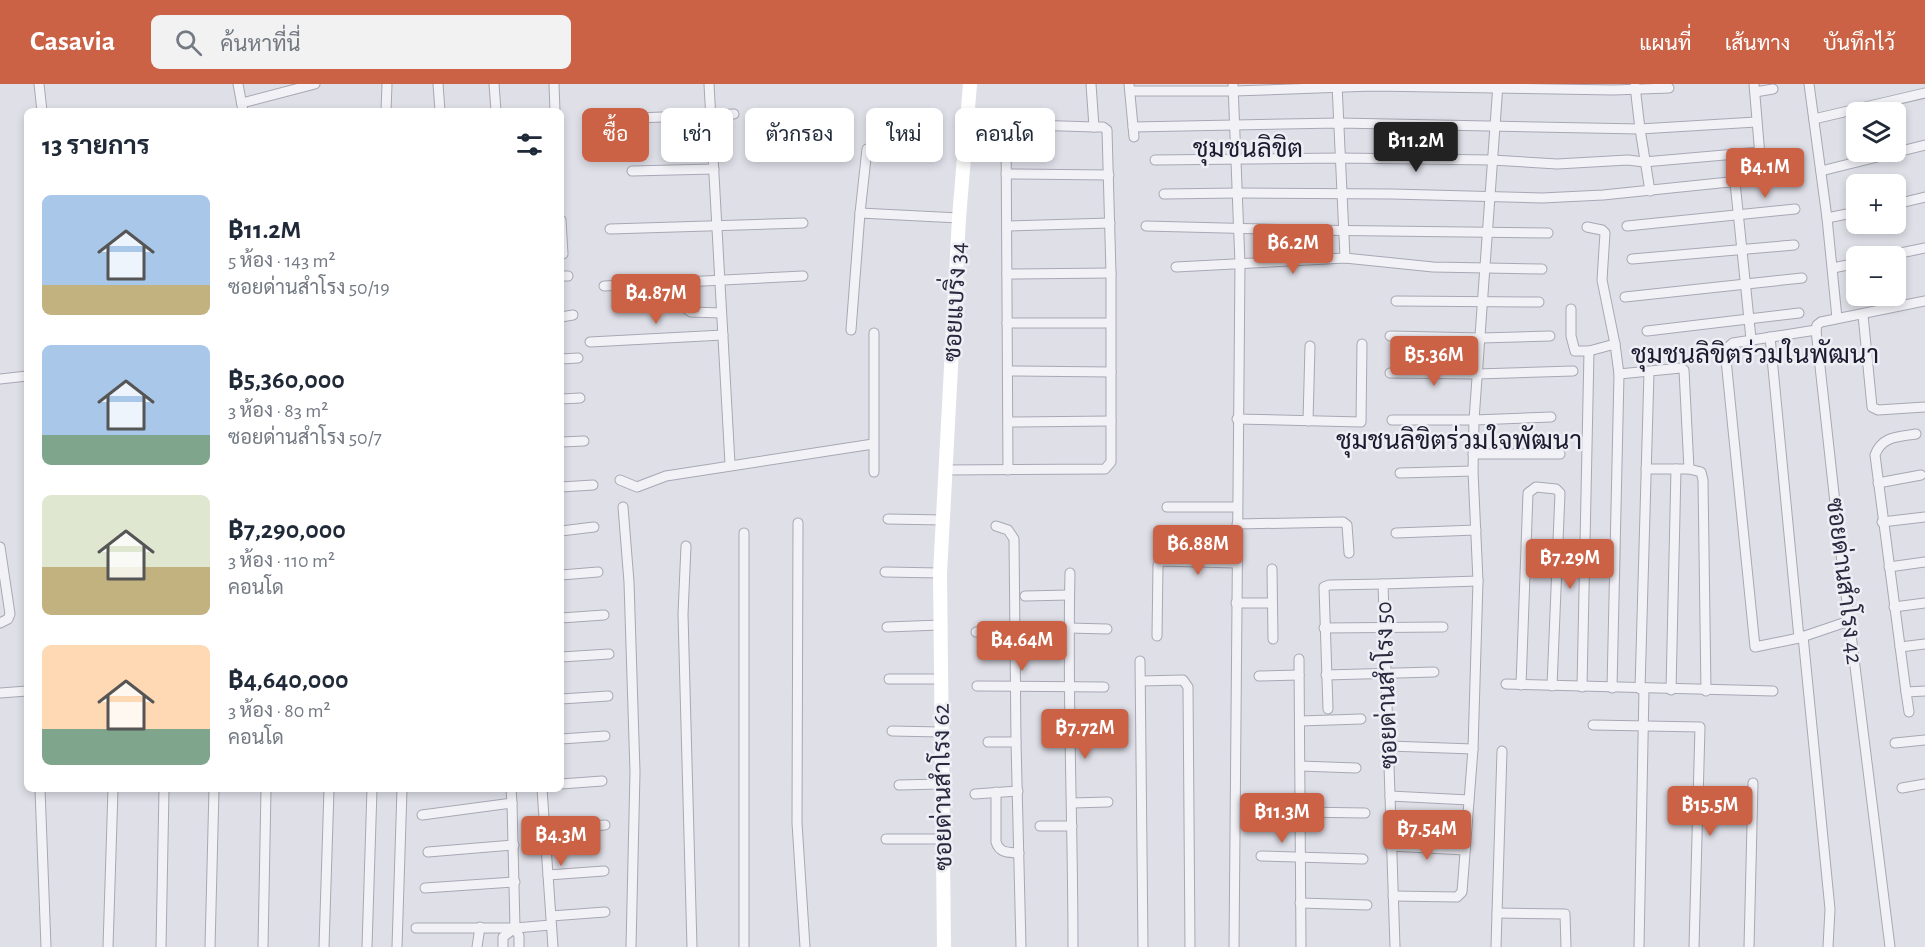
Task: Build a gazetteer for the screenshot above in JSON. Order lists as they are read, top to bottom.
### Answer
{
  "streets": {
    "street": [
      "ซอยแบริ่ง 34",
      "ซอยด่านสำโรง 42",
      "ซอยด่านสำโรง 50",
      "ซอยด่านสำโรง 62"
    ]
  },
  "crossings": [
    ["ซอยแบริ่ง 34", "ซอยด่านสำโรง 62"]
  ],
  "districts": ["ชุมชนลิขิต", "ชุมชนลิขิตร่วมในพัฒนา", "ชุมชนลิขิตร่วมใจพัฒนา"],
  "page": {
    "header": "Casavia",
    "search": "ค้นหาที่นี่",
    "nav": ["แผนที่", "เส้นทาง", "บันทึกไว้"],
    "map_buttons": ["+", "−"],
    "chip": [
      "ซื้อ",
      "เช่า",
      "ตัวกรอง",
      "ใหม่",
      "คอนโด"
    ],
    "heading": "13 รายการ",
    "price": [
      "฿11.2M",
      "฿4.1M",
      "฿6.2M",
      "฿4.87M",
      "฿5.36M",
      "฿6.88M",
      "฿7.29M",
      "฿4.64M",
      "฿7.72M",
      "฿15.5M",
      "฿11.3M",
      "฿7.54M",
      "฿4.3M"
    ],
    "list": [
      {
        "name": "฿11.2M",
        "note": "5 ห้อง · 143 m² · ซอยด่านสำโรง 50/19"
      },
      {
        "name": "฿5,360,000",
        "note": "3 ห้อง · 83 m² · ซอยด่านสำโรง 50/7"
      },
      {
        "name": "฿7,290,000",
        "note": "3 ห้อง · 110 m² · คอนโด"
      },
      {
        "name": "฿4,640,000",
        "note": "3 ห้อง · 80 m² · คอนโด"
      }
    ]
  }
}
